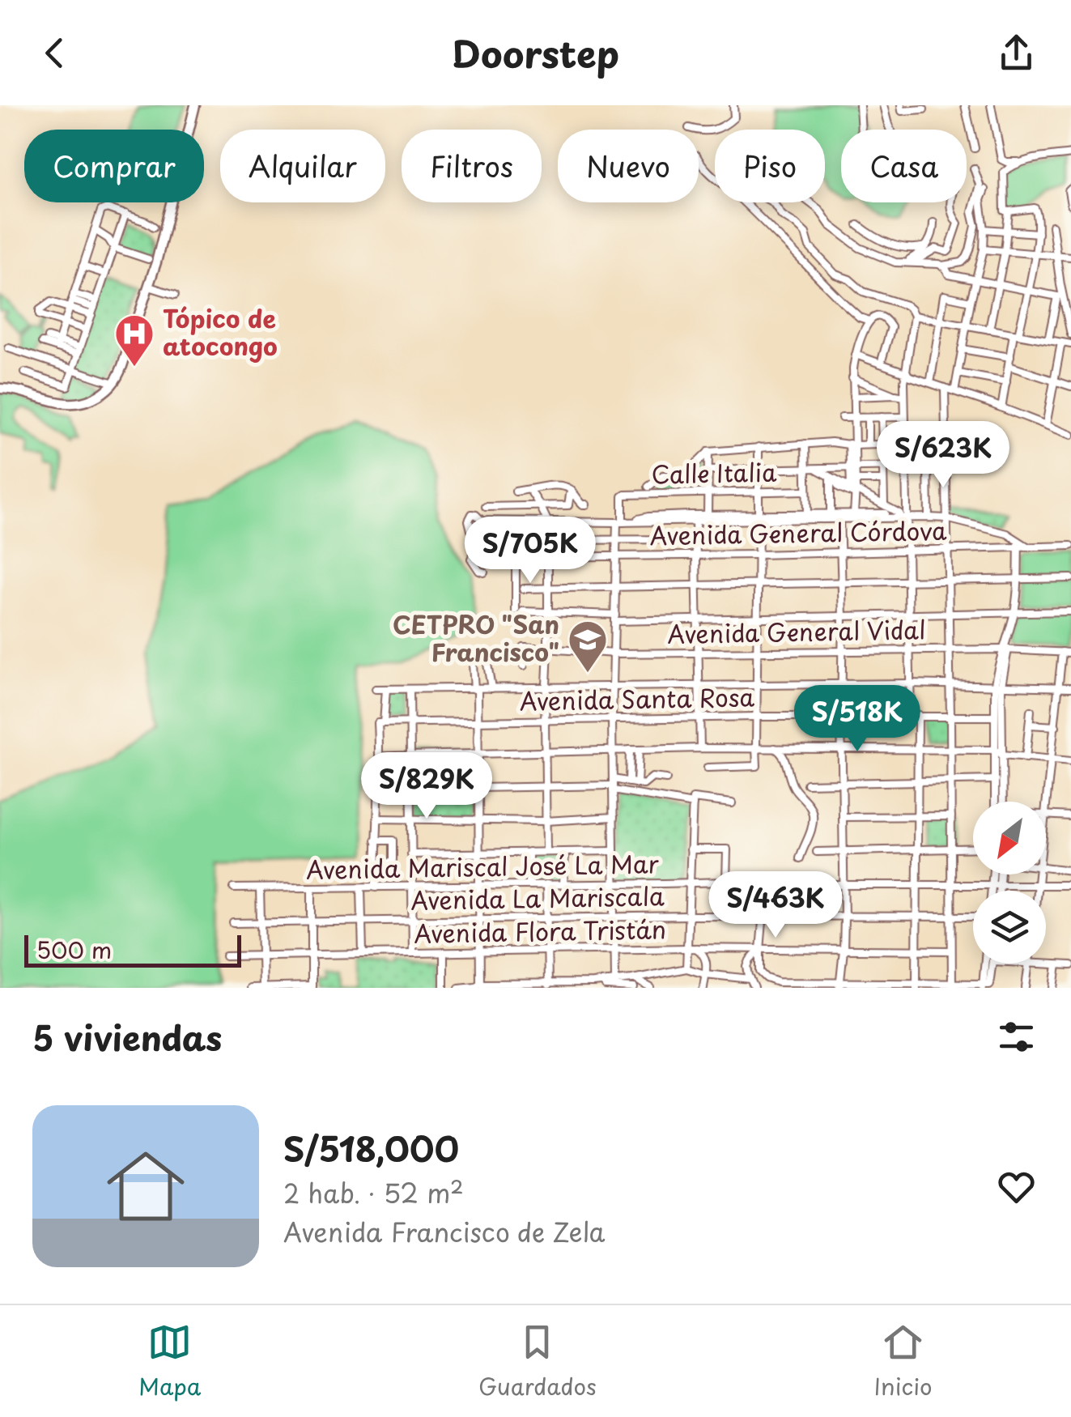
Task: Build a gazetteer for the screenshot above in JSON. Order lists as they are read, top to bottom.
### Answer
{
  "streets": {
    "street": [
      "Calle Italia",
      "Avenida General Córdova",
      "Avenida General Vidal",
      "Avenida Santa Rosa",
      "Avenida Mariscal José La Mar",
      "Avenida La Mariscala",
      "Avenida Flora Tristán"
    ]
  },
  "places": {
    "hospital": ["Tópico de atocongo"],
    "school or university": ["CETPRO \"San Francisco\""]
  },
  "scale_bar": "500 m",
  "north": "bottom left",
  "page": {
    "header": "Doorstep",
    "chip": [
      "Comprar",
      "Alquilar",
      "Filtros",
      "Nuevo",
      "Piso",
      "Casa"
    ],
    "price": [
      "S/623K",
      "S/705K",
      "S/518K",
      "S/829K",
      "S/463K"
    ],
    "scale": "500 m",
    "heading": "5 viviendas",
    "list": [
      {
        "name": "S/518,000",
        "note": "2 hab. · 52 m² · Avenida Francisco de Zela"
      }
    ],
    "tabs": ["Mapa", "Guardados", "Inicio"]
  }
}
